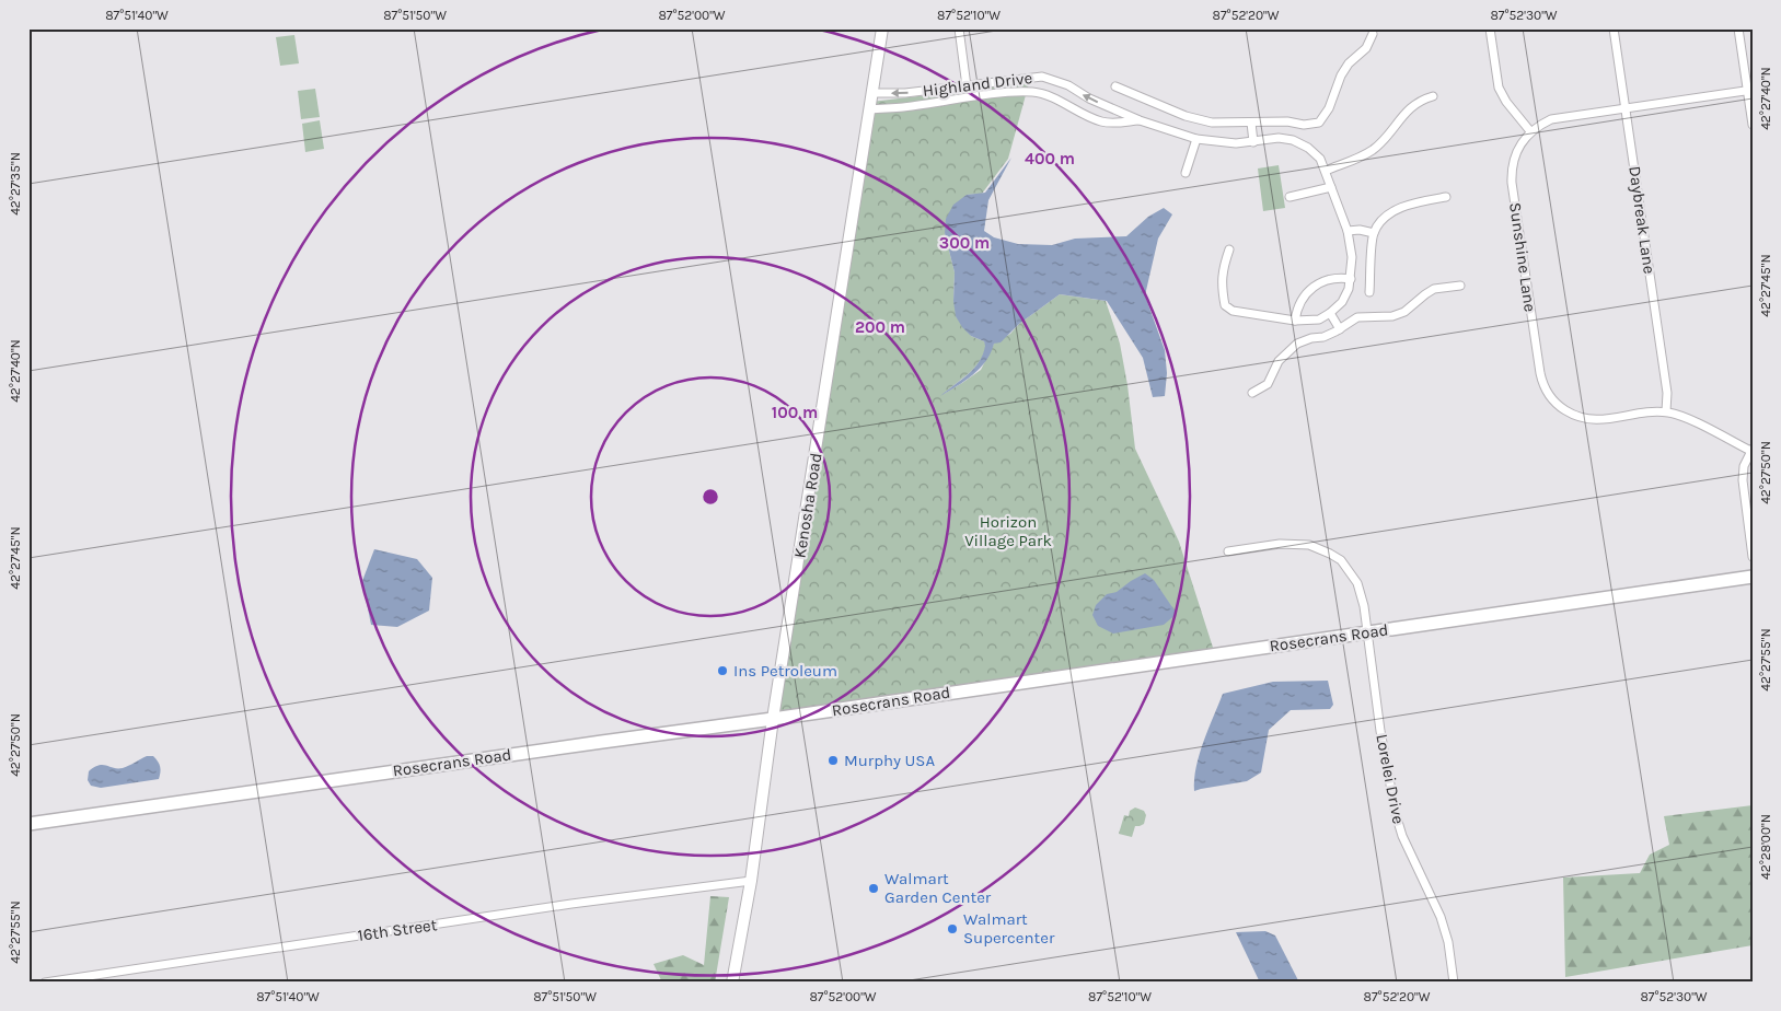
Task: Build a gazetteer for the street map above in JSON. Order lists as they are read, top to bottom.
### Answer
{
  "streets": {
    "main road": ["Rosecrans Road"],
    "street": [
      "Highland Drive",
      "Daybreak Lane",
      "Sunshine Lane",
      "Kenosha Road",
      "Lorelei Drive",
      "16th Street"
    ]
  },
  "crossings": [
    ["Highland Drive", "Kenosha Road"],
    ["Daybreak Lane", "Sunshine Lane"],
    ["Kenosha Road", "Rosecrans Road"],
    ["Kenosha Road", "16th Street"],
    ["Rosecrans Road", "Lorelei Drive"]
  ],
  "parks": ["Horizon Village Park"],
  "places": [
    "Ins Petroleum",
    "Murphy USA",
    "Walmart Garden Center",
    "Walmart Supercenter"
  ],
  "coordinates": [
    "87°51'40\"W",
    "87°51'50\"W",
    "87°52'00\"W",
    "87°52'10\"W",
    "87°52'20\"W",
    "87°52'30\"W",
    "42°27'40\"N",
    "42°27'35\"N",
    "42°27'45\"N",
    "42°27'50\"N",
    "42°27'55\"N",
    "42°28'00\"N"
  ],
  "rings": [
    "400 m",
    "300 m",
    "200 m",
    "100 m"
  ]
}
